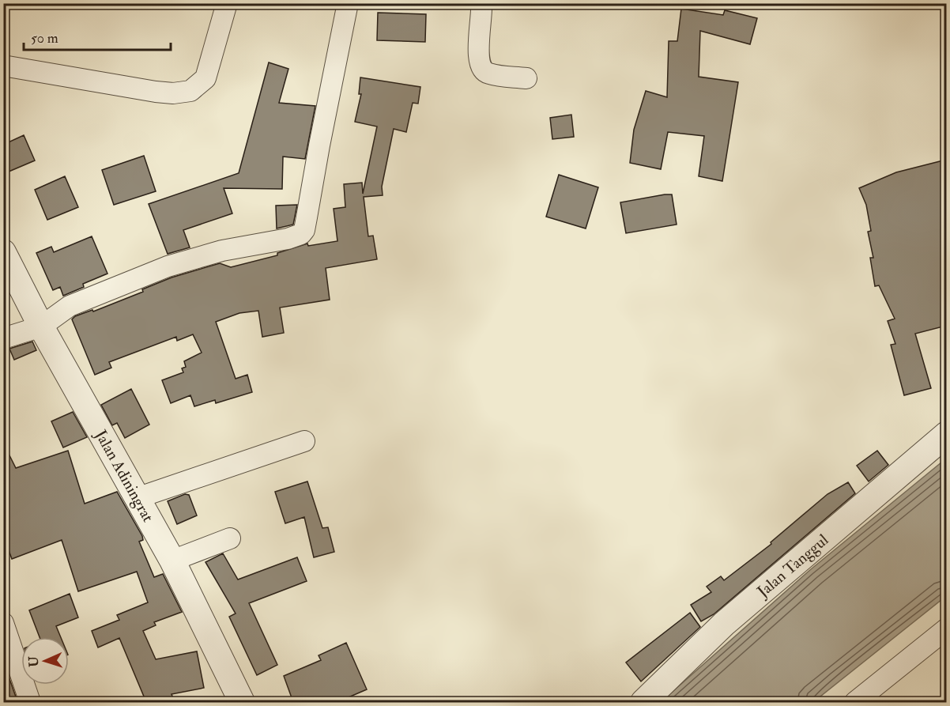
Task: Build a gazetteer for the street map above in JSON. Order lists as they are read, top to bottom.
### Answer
{
  "streets": {
    "street": ["Jalan Adiningrat", "Jalan Tanggul"]
  },
  "scale_bar": "50 m",
  "north": "left"
}
